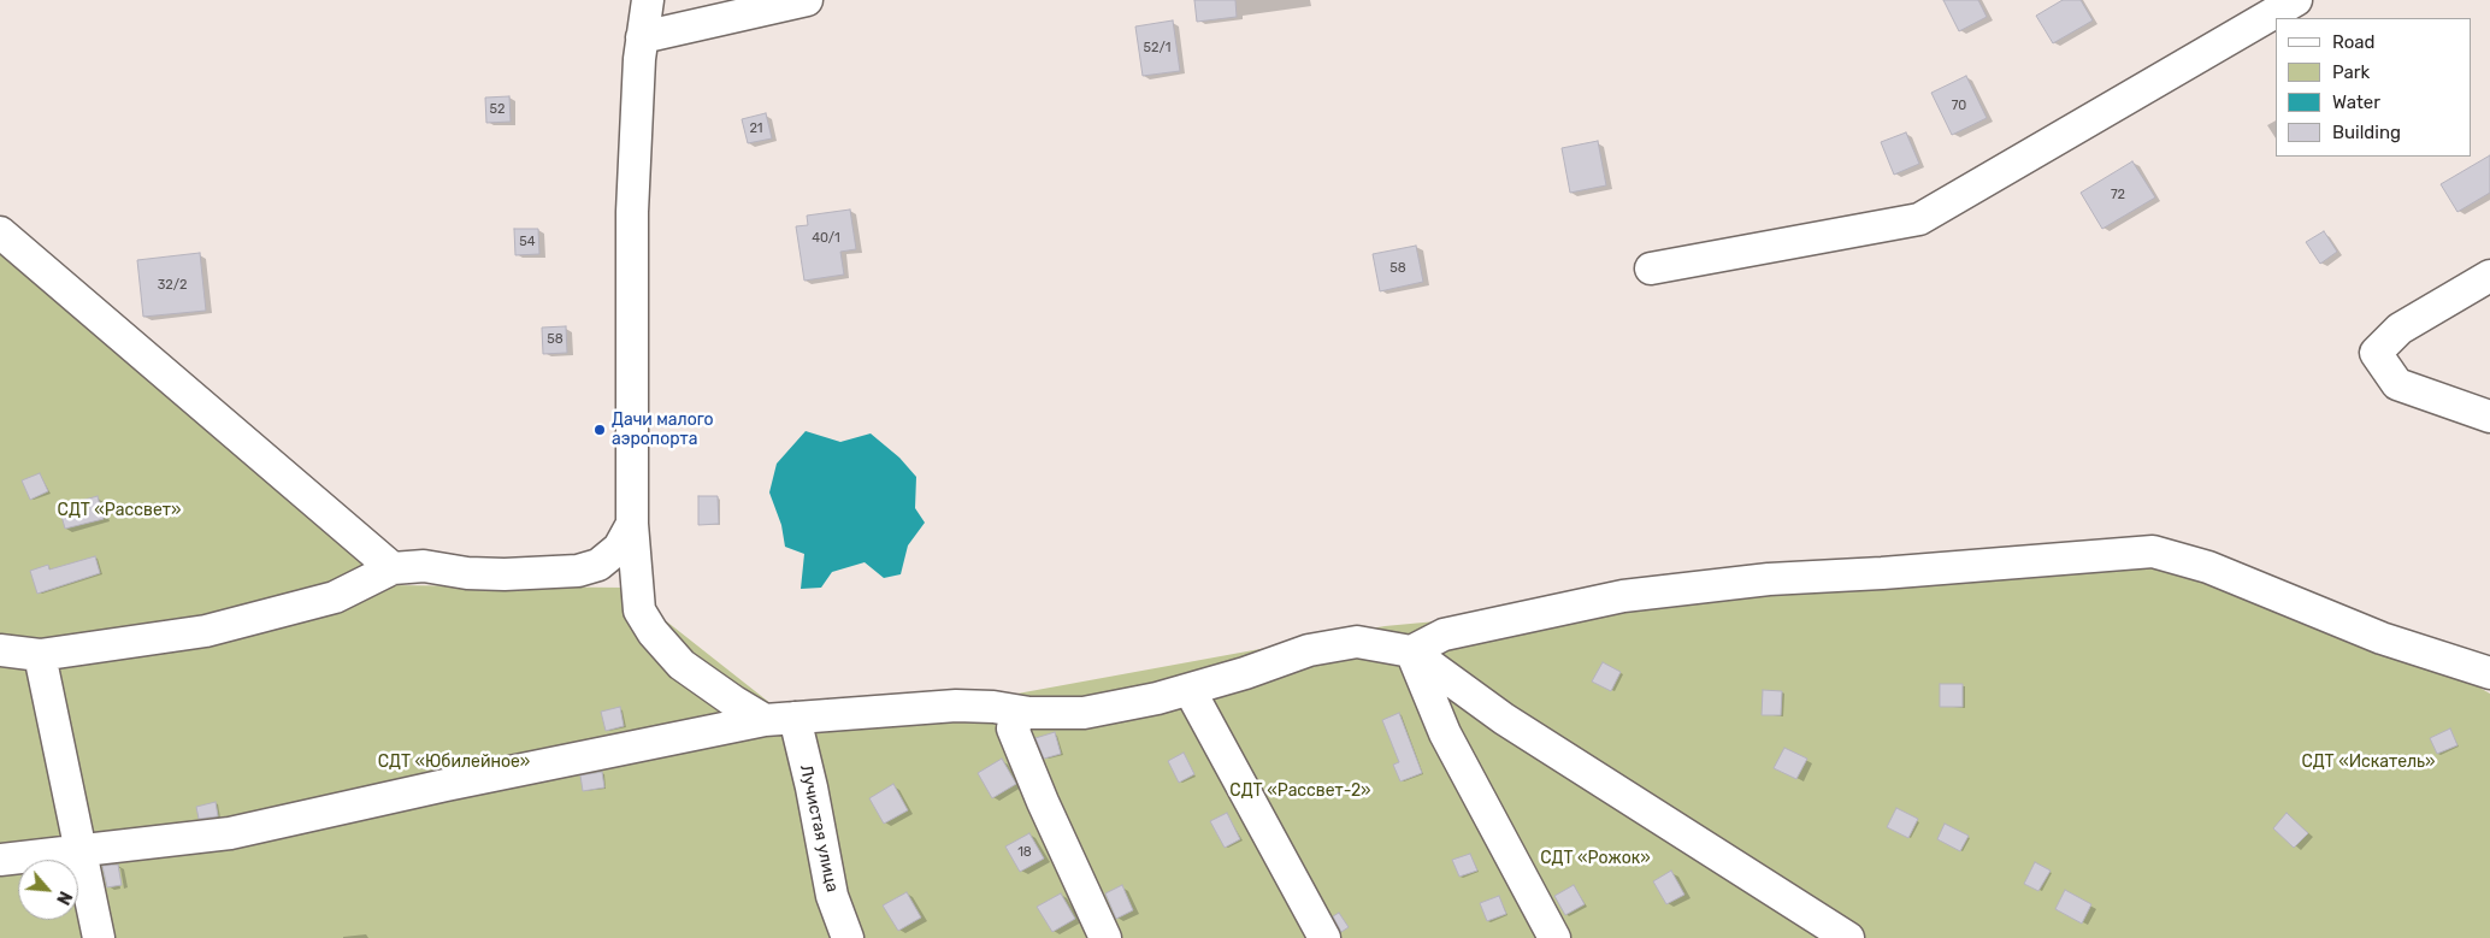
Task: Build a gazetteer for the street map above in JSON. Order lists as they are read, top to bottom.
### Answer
{
  "streets": {
    "street": ["Лучистая улица"]
  },
  "parks": [
    "СДТ «Рассвет»",
    "СДТ «Юбилейное»",
    "СДТ «Искатель»",
    "СДТ «Рассвет-2»",
    "СДТ «Рожок»"
  ],
  "places": ["Дачи малого аэропорта"],
  "house_numbers": [
    "52/1",
    "70",
    "52",
    "21",
    "72",
    "40/1",
    "54",
    "58",
    "32/2",
    "58",
    "18"
  ],
  "legend": [
    "Road",
    "Park",
    "Water",
    "Building"
  ],
  "north": "bottom right"
}
